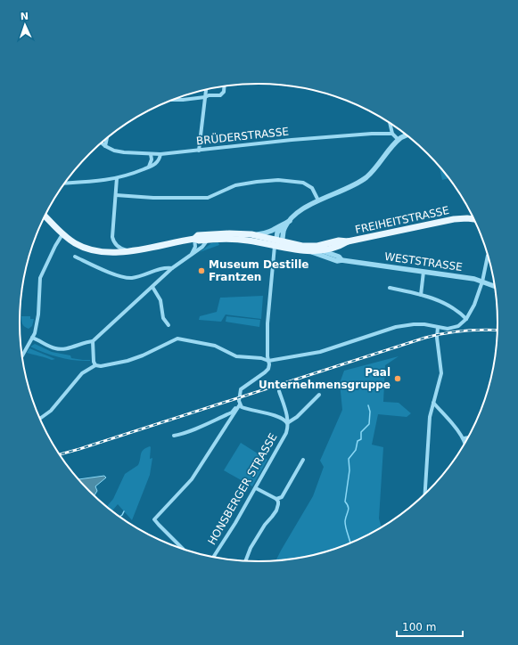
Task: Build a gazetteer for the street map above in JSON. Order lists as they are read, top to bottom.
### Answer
{
  "streets": {
    "main road": ["FREIHEITSTRASSE"],
    "street": ["BRÜDERSTRASSE", "WESTSTRASSE", "HONSBERGER STRASSE"]
  },
  "crossings": [
    ["FREIHEITSTRASSE", "WESTSTRASSE"]
  ],
  "places": ["Museum Destille Frantzen", "Paal Unternehmensgruppe"],
  "scale_bar": "100 m",
  "north": "top"
}
